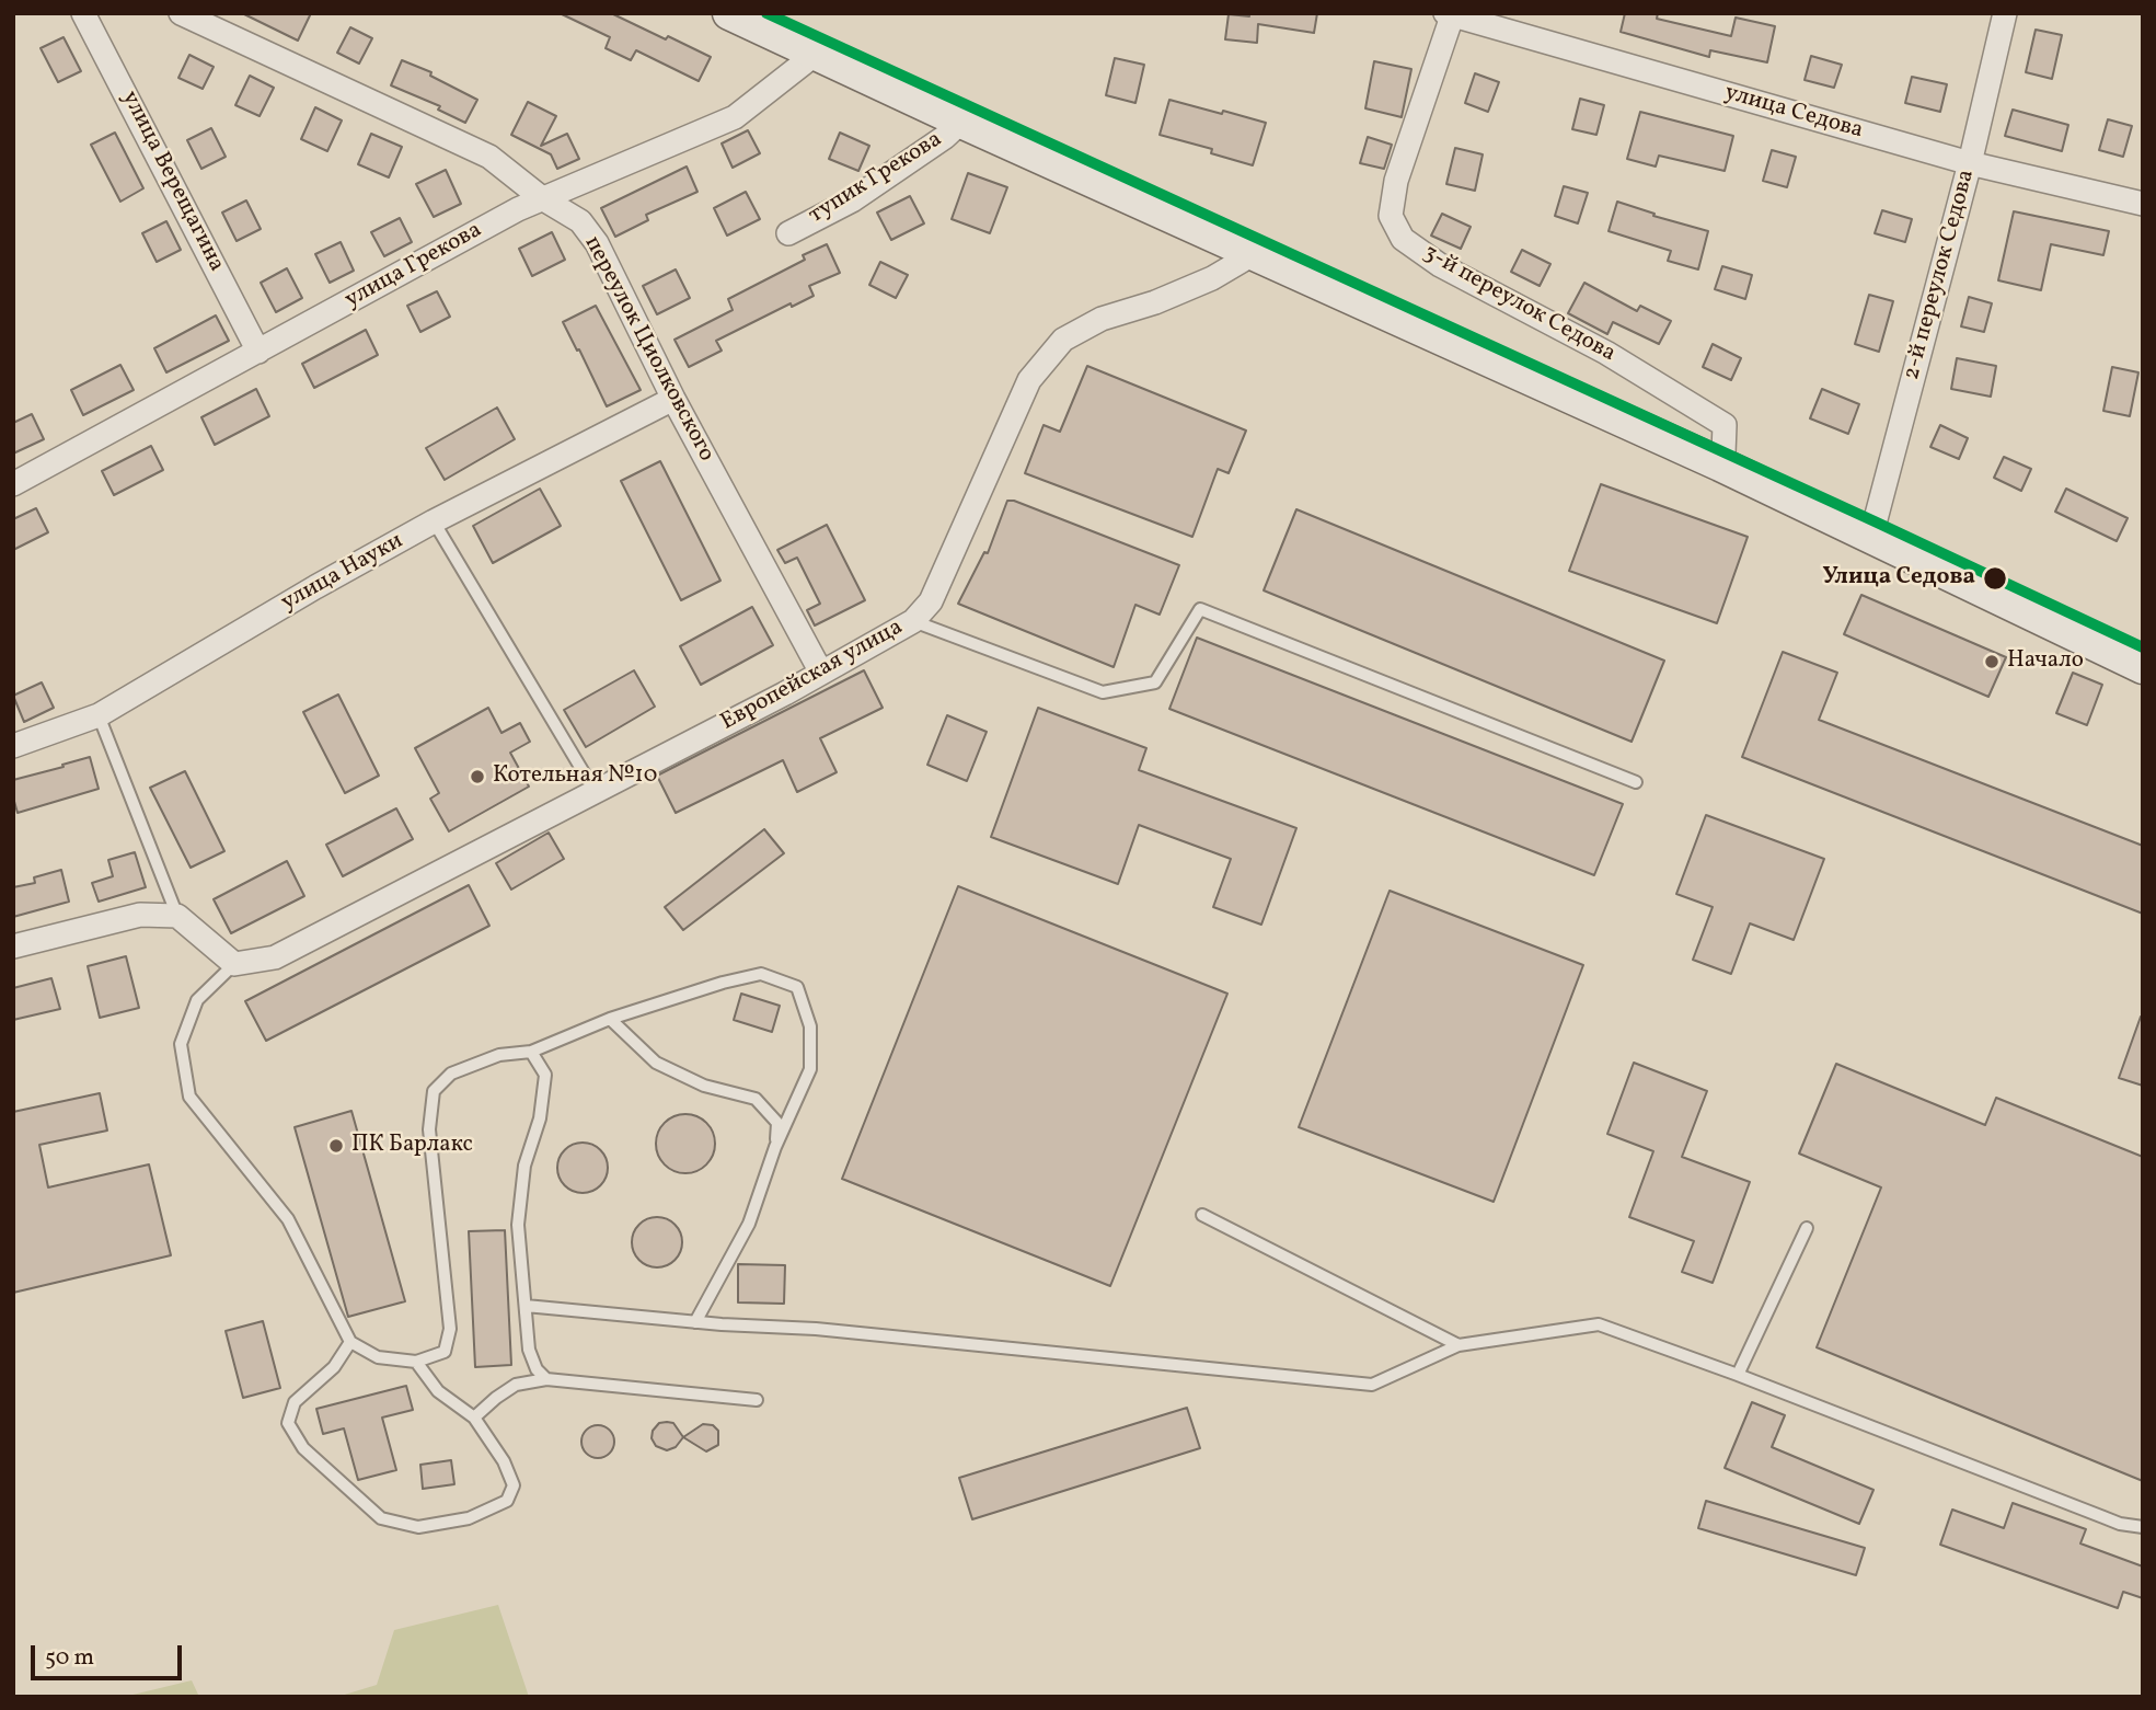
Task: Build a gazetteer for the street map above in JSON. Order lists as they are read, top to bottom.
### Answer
{
  "streets": {
    "street": [
      "улица Седова",
      "тупик Грекова",
      "улица Верещагина",
      "улица Грекова",
      "2-й переулок Седова",
      "3-й переулок Седова",
      "переулок Циолковского",
      "улица Науки",
      "Европейская улица"
    ]
  },
  "crossings": [
    ["улица Седова", "2-й переулок Седова"],
    ["улица Седова", "3-й переулок Седова"],
    ["улица Верещагина", "улица Грекова"],
    ["улица Грекова", "переулок Циолковского"],
    ["переулок Циолковского", "улица Науки"],
    ["переулок Циолковского", "Европейская улица"]
  ],
  "places": [
    "Улица Седова",
    "Начало",
    "Котельная №10",
    "ПК Барлакс"
  ],
  "scale_bar": "50 m"
}
